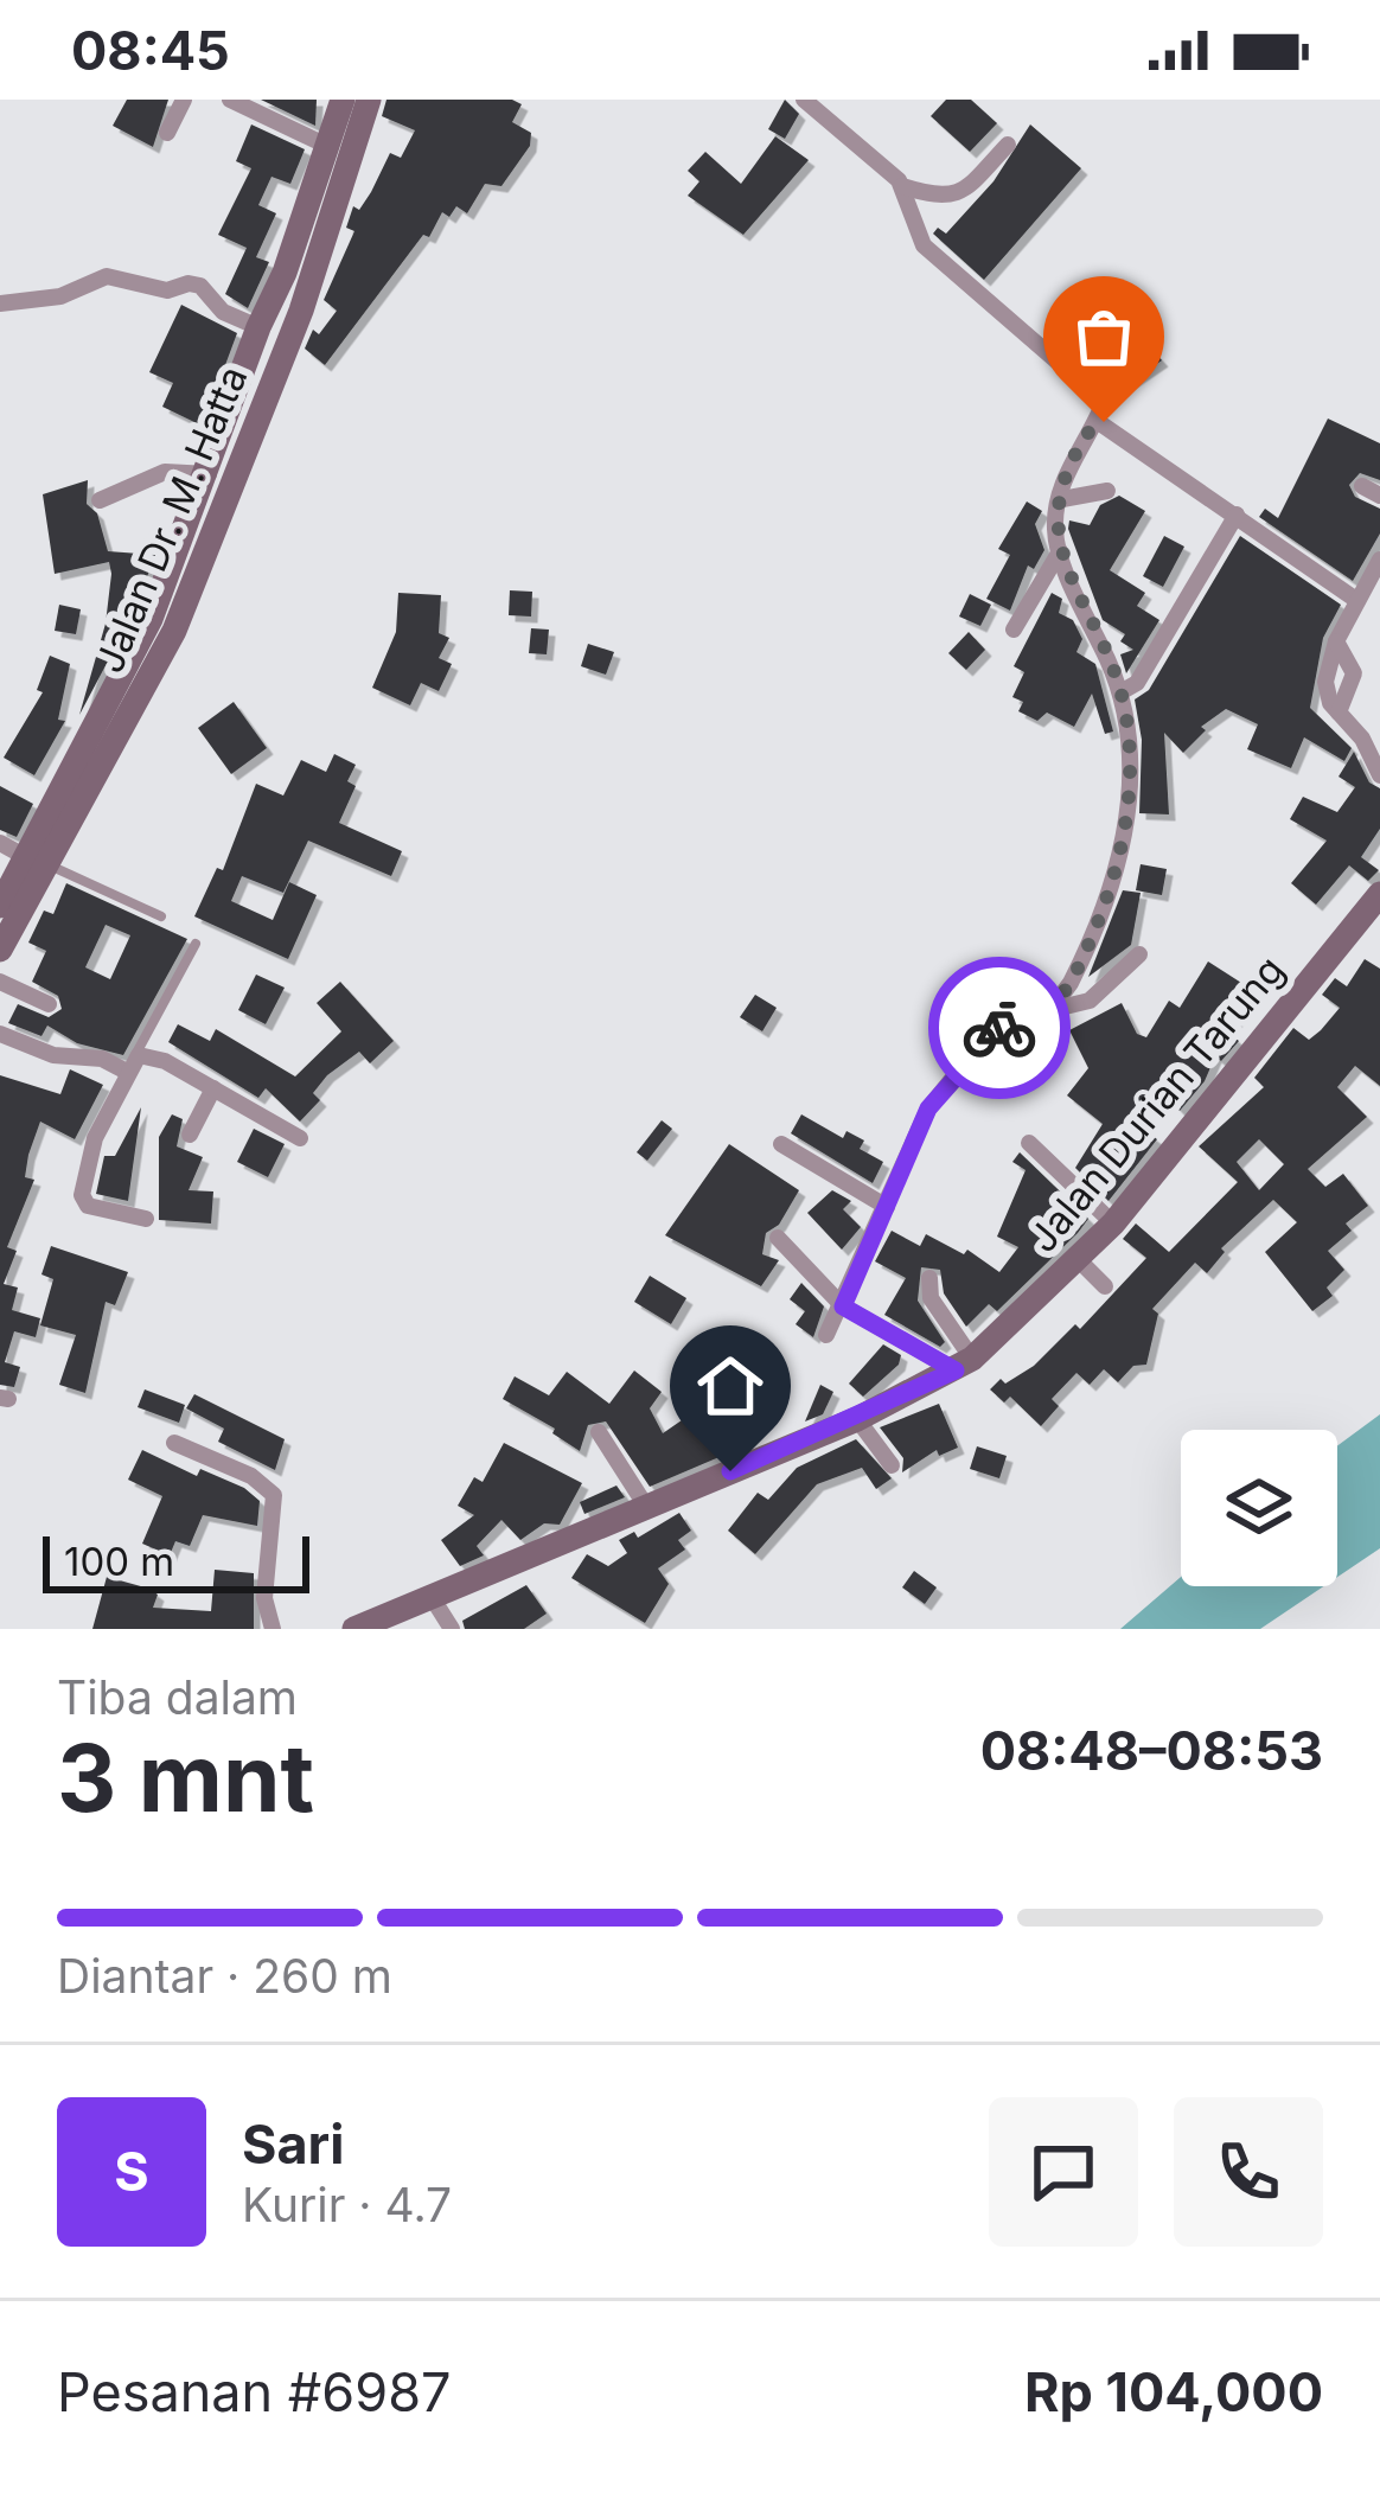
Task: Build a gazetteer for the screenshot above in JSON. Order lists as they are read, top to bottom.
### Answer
{
  "streets": {
    "main road": ["Jalan Dr. M. Hatta", "Jalan Durian Tarung"]
  },
  "scale_bar": "100 m",
  "page": {
    "status": "08:45",
    "scale": "100 m",
    "heading": ["3 mnt", "Tiba dalam", "08:48–08:53"],
    "panel": [
      "Sari",
      "Kurir · 4.7",
      "Pesanan #6987",
      "Rp 104,000"
    ],
    "bar": "Diantar · 260 m",
    "round": "S"
  }
}
